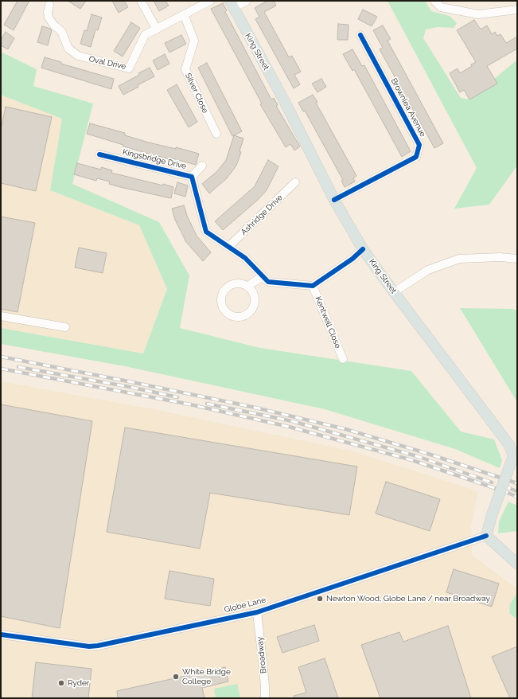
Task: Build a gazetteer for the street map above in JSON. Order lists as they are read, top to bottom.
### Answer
{
  "streets": {
    "main road": ["King Street"],
    "street": [
      "Oval Drive",
      "Silver Close",
      "Brownlea Avenue",
      "Kingsbridge Drive",
      "Ashridge Drive",
      "Kentwell Close",
      "Globe Lane",
      "Broadway"
    ]
  },
  "crossings": [
    ["King Street", "Brownlea Avenue"],
    ["King Street", "Globe Lane"],
    ["Oval Drive", "Silver Close"],
    ["Kingsbridge Drive", "Ashridge Drive"],
    ["Kingsbridge Drive", "Kentwell Close"],
    ["Globe Lane", "Broadway"]
  ],
  "places": ["Newton Wood, Globe Lane / near Broadway", "White Bridge College", "Ryder"]
}
